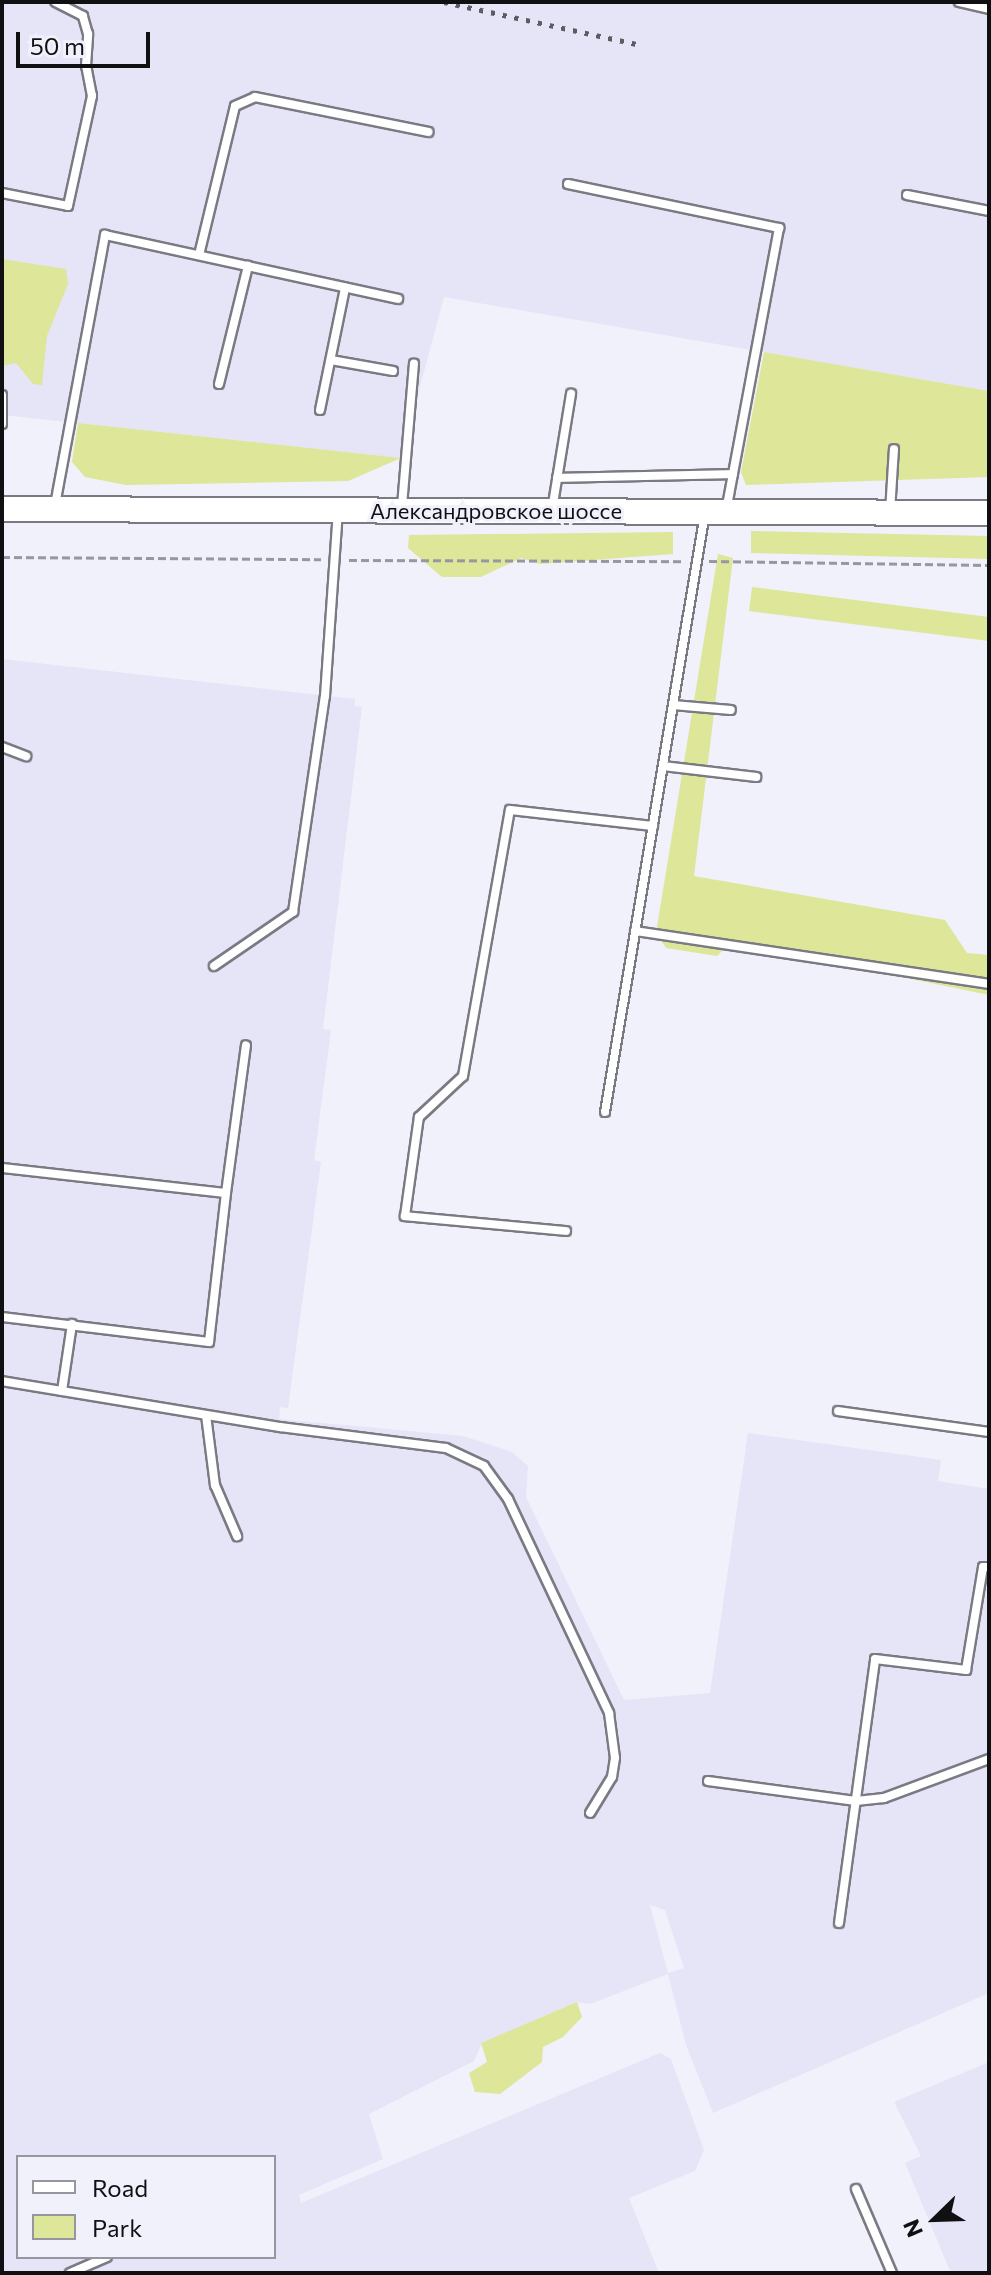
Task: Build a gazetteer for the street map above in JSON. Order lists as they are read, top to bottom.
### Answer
{
  "streets": {
    "main road": ["Александровское шоссе"]
  },
  "legend": ["Road", "Park"],
  "scale_bar": "50 m",
  "north": "bottom left"
}
